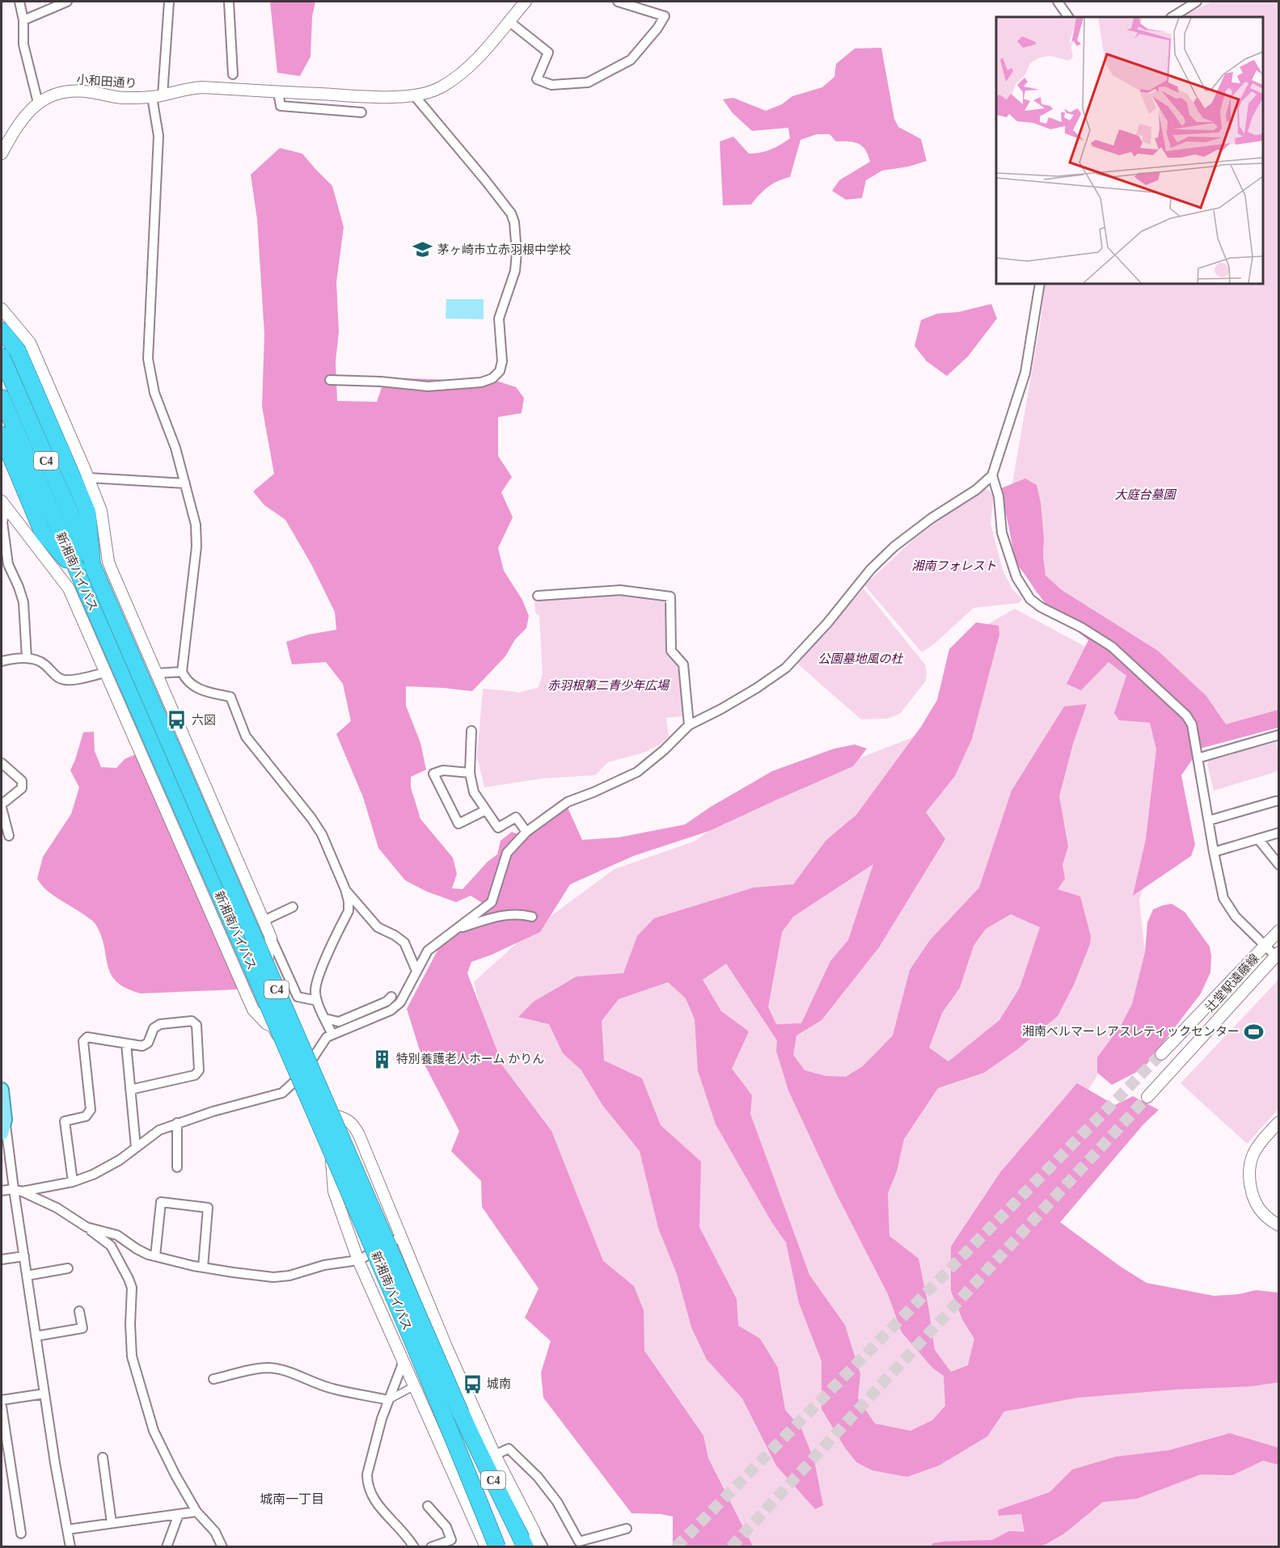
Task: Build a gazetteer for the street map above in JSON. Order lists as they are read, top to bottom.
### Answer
{
  "streets": {
    "highway": ["C4", "新湘南バイパス"],
    "street": ["小和田通り", "辻堂駅遠藤線"]
  },
  "districts": ["城南一丁目"],
  "parks": [
    "大庭台墓園",
    "湘南フォレスト",
    "公園墓地風の杜",
    "赤羽根第二青少年広場"
  ],
  "places": {
    "school or university": ["茅ヶ崎市立赤羽根中学校"],
    "bus stop": ["六図", "城南"],
    "sports": ["湘南ベルマーレアスレティックセンター"],
    "building": ["特別養護老人ホーム かりん"]
  }
}
